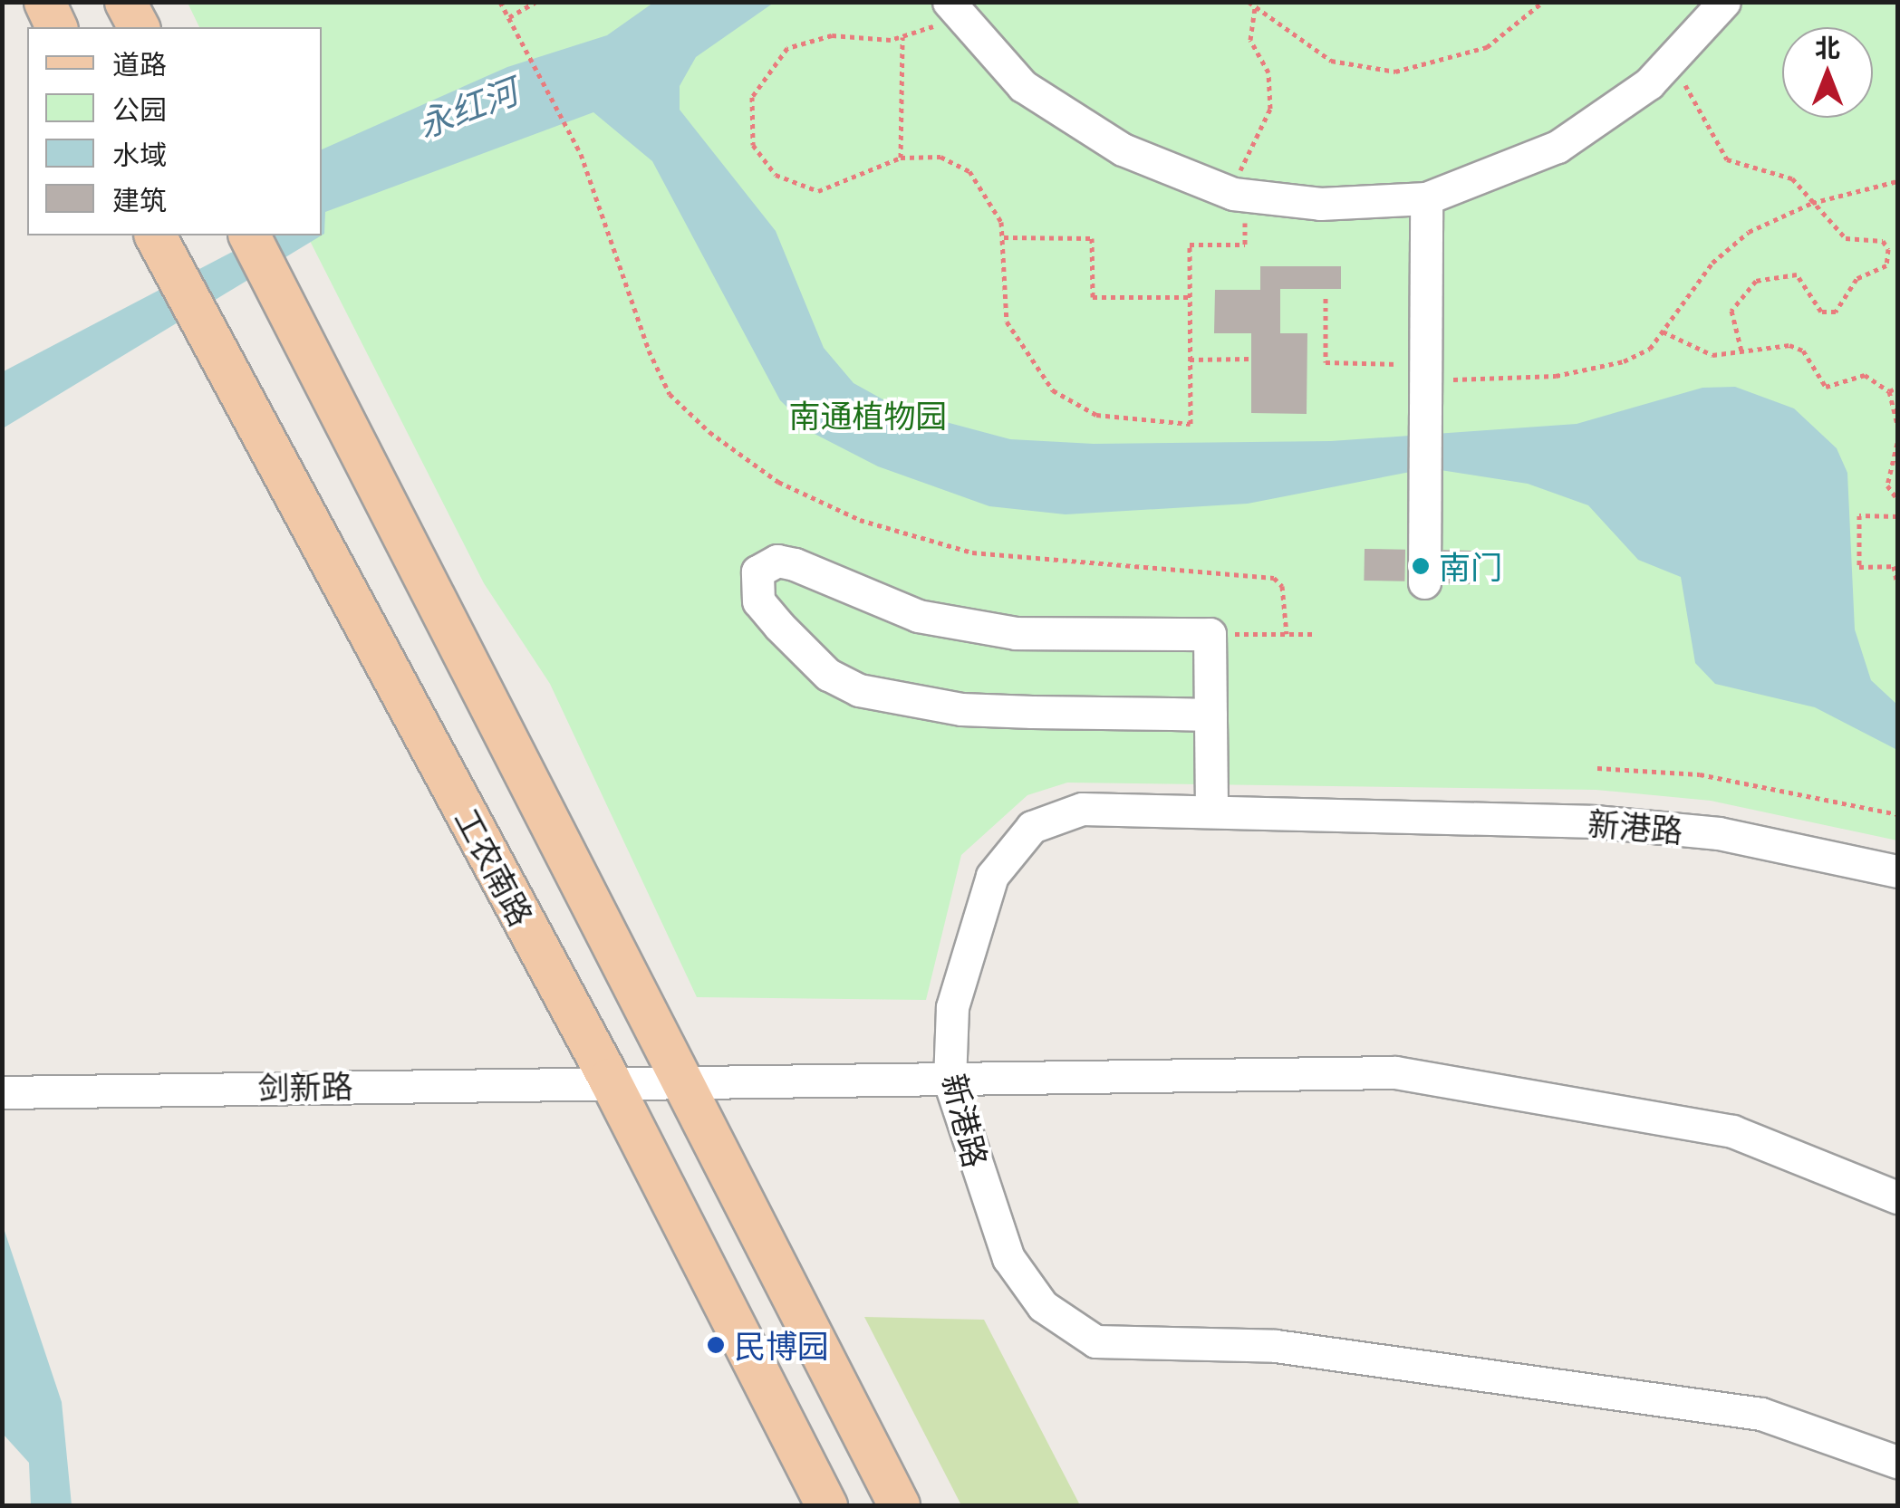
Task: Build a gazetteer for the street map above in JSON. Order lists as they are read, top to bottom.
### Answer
{
  "streets": {
    "main road": ["工农南路"],
    "street": ["新港路", "剑新路"]
  },
  "crossings": [
    ["新港路", "剑新路"],
    ["工农南路", "剑新路"]
  ],
  "water": ["永红河"],
  "parks": ["南通植物园"],
  "places": ["南门", "民博园"],
  "legend": [
    "道路",
    "公园",
    "水域",
    "建筑"
  ],
  "north": "top"
}
